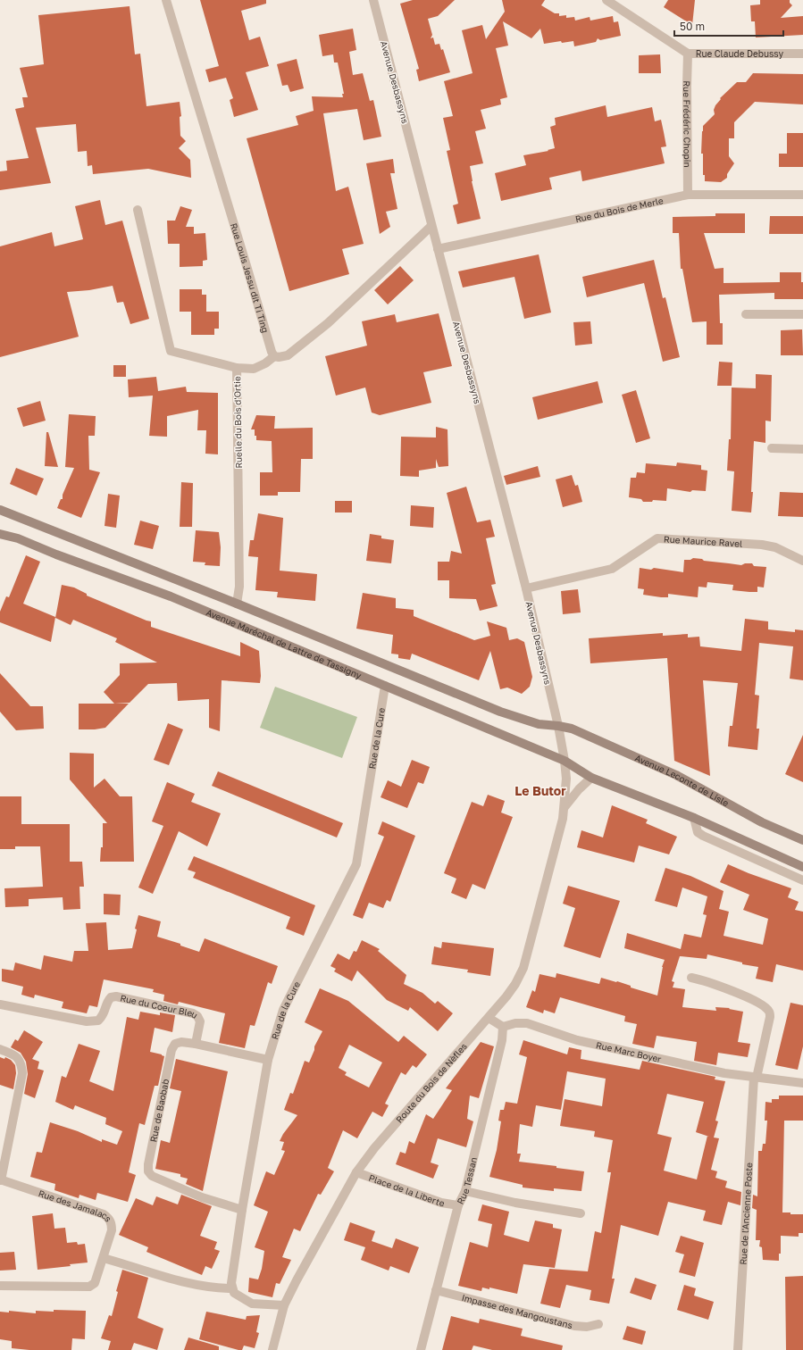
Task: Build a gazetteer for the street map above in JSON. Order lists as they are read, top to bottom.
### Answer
{
  "streets": {
    "main road": ["Avenue Maréchal de Lattre de Tassigny", "Avenue Leconte de Lisle"],
    "street": [
      "Rue Claude Debussy",
      "Avenue Desbassyns",
      "Rue Frédéric Chopin",
      "Rue du Bois de Merle",
      "Rue Louis Jessu dit Ti Ting",
      "Ruelle du Bois d'Ortie",
      "Rue Maurice Ravel",
      "Rue de la Cure",
      "Rue du Coeur Bleu",
      "Rue Marc Boyer",
      "Route du Bois de Nèfles",
      "Rue de Baobab",
      "Rue Tessan",
      "Place de la Liberte",
      "Rue des Jamalacs",
      "Rue de l'Ancienne Poste",
      "Impasse des Mangoustans"
    ]
  },
  "crossings": [
    ["Rue Claude Debussy", "Rue Frédéric Chopin"],
    ["Avenue Desbassyns", "Rue du Bois de Merle"],
    ["Avenue Desbassyns", "Rue Maurice Ravel"],
    ["Avenue Desbassyns", "Avenue Maréchal de Lattre de Tassigny"],
    ["Avenue Desbassyns", "Avenue Leconte de Lisle"],
    ["Avenue Desbassyns", "Route du Bois de Nèfles"],
    ["Rue Frédéric Chopin", "Rue du Bois de Merle"],
    ["Ruelle du Bois d'Ortie", "Avenue Maréchal de Lattre de Tassigny"],
    ["Avenue Maréchal de Lattre de Tassigny", "Rue de la Cure"],
    ["Avenue Maréchal de Lattre de Tassigny", "Avenue Leconte de Lisle"],
    ["Avenue Maréchal de Lattre de Tassigny", "Route du Bois de Nèfles"],
    ["Rue de la Cure", "Rue de Baobab"],
    ["Avenue Leconte de Lisle", "Route du Bois de Nèfles"],
    ["Rue du Coeur Bleu", "Rue de Baobab"],
    ["Rue Marc Boyer", "Rue Tessan"],
    ["Rue Marc Boyer", "Rue de l'Ancienne Poste"],
    ["Route du Bois de Nèfles", "Place de la Liberte"],
    ["Rue Tessan", "Place de la Liberte"],
    ["Rue Tessan", "Impasse des Mangoustans"]
  ],
  "districts": ["Le Butor"],
  "scale_bar": "50 m"
}
